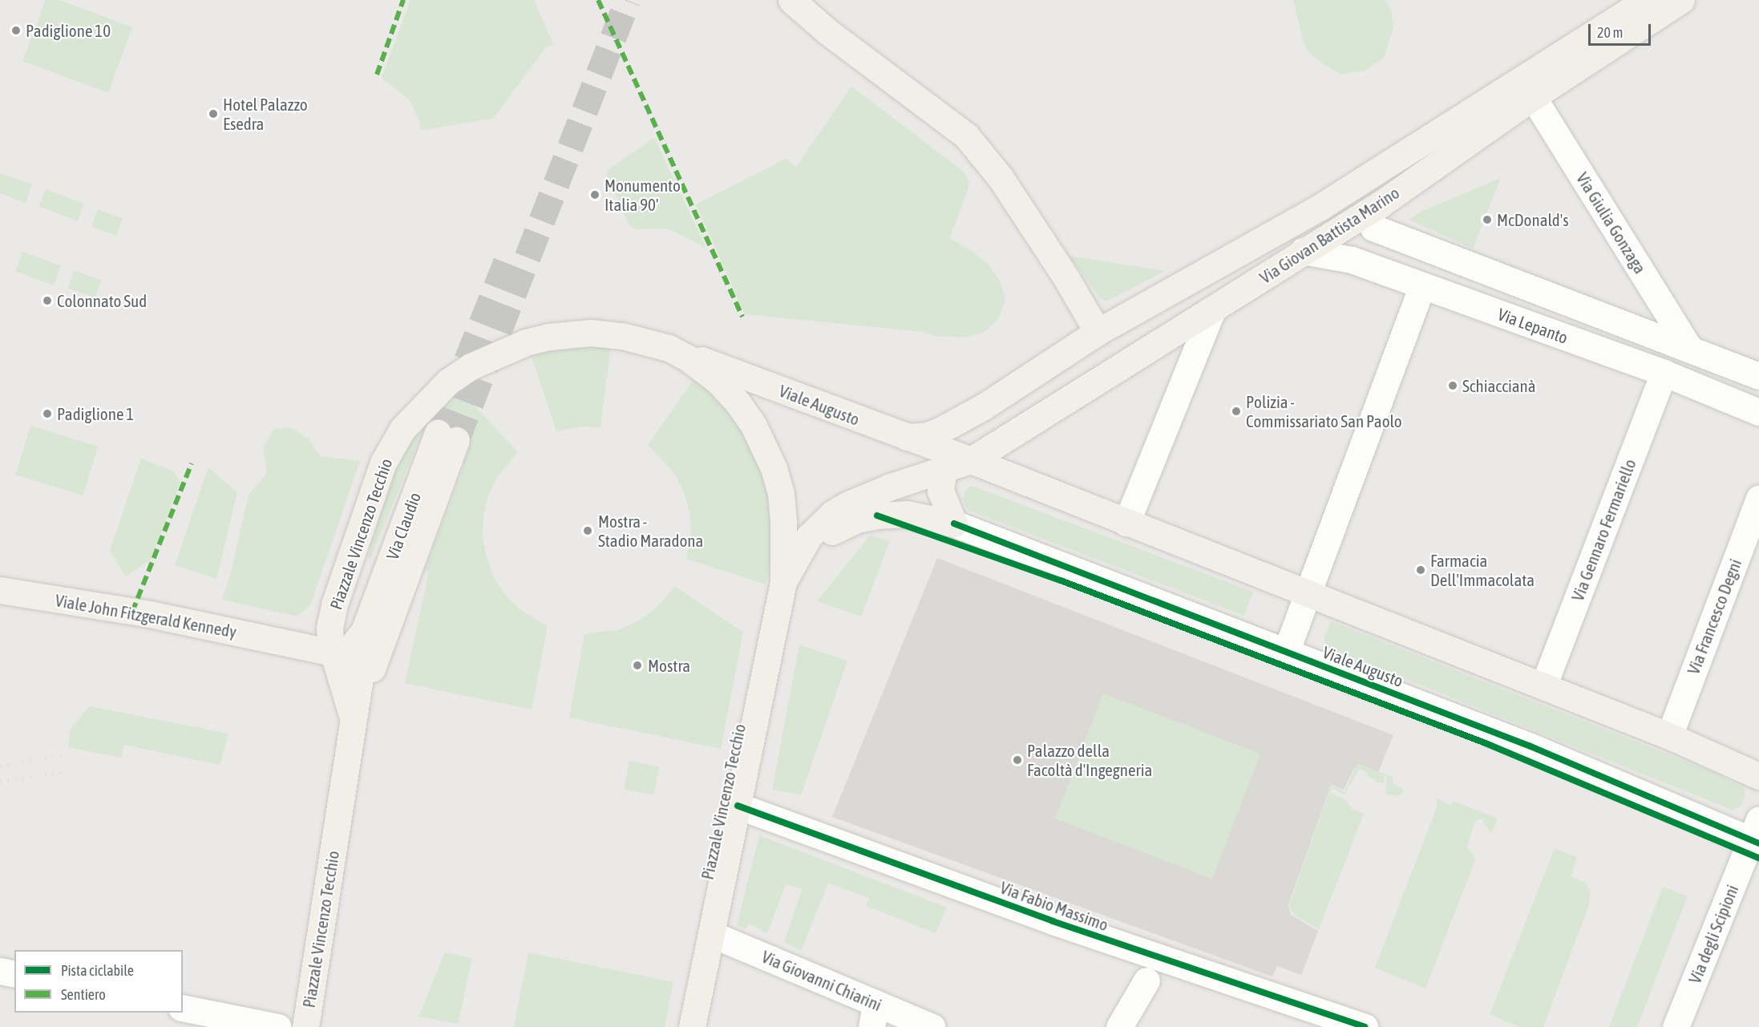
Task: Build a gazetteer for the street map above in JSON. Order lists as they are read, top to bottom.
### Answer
{
  "streets": {
    "main road": [
      "Via Giovan Battista Marino",
      "Viale Augusto",
      "Via Claudio",
      "Piazzale Vincenzo Tecchio",
      "Viale John Fitzgerald Kennedy"
    ],
    "street": [
      "Via Giulia Gonzaga",
      "Via Lepanto",
      "Via Gennaro Fermariello",
      "Via Francesco Degni",
      "Via Fabio Massimo",
      "Via degli Scipioni",
      "Via Giovanni Chiarini"
    ]
  },
  "crossings": [
    ["Via Giulia Gonzaga", "Via Giovan Battista Marino"],
    ["Via Giulia Gonzaga", "Via Lepanto"],
    ["Via Giovan Battista Marino", "Via Lepanto"],
    ["Via Giovan Battista Marino", "Viale Augusto"],
    ["Via Lepanto", "Via Gennaro Fermariello"],
    ["Viale Augusto", "Via Gennaro Fermariello"],
    ["Viale Augusto", "Piazzale Vincenzo Tecchio"],
    ["Viale Augusto", "Via Francesco Degni"],
    ["Viale Augusto", "Via degli Scipioni"],
    ["Via Claudio", "Piazzale Vincenzo Tecchio"],
    ["Piazzale Vincenzo Tecchio", "Viale John Fitzgerald Kennedy"],
    ["Piazzale Vincenzo Tecchio", "Via Fabio Massimo"],
    ["Piazzale Vincenzo Tecchio", "Via Giovanni Chiarini"]
  ],
  "places": [
    "Padiglione 10",
    "Hotel Palazzo Esedra",
    "Monumento Italia 90'",
    "McDonald's",
    "Colonnato Sud",
    "Schiaccianà",
    "Polizia - Commissariato San Paolo",
    "Padiglione 1",
    "Mostra - Stadio Maradona",
    "Farmacia Dell'Immacolata",
    "Mostra",
    "Palazzo della Facoltà d'Ingegneria"
  ],
  "legend": ["Pista ciclabile", "Sentiero"],
  "scale_bar": "20 m"
}
